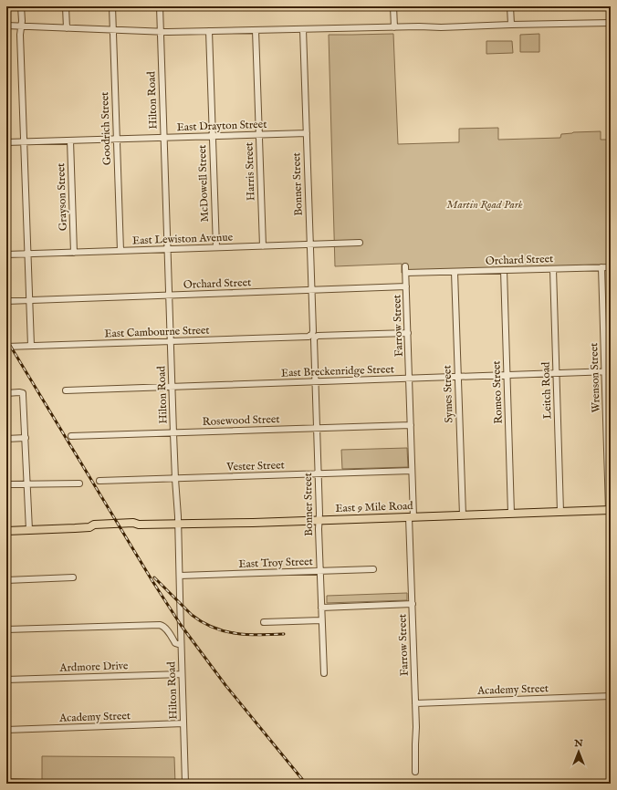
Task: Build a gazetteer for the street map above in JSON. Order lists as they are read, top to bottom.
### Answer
{
  "streets": {
    "main road": ["East 9 Mile Road"],
    "street": [
      "Hilton Road",
      "East Drayton Street",
      "Goodrich Street",
      "Harris Street",
      "McDowell Street",
      "Bonner Street",
      "Grayson Street",
      "East Lewiston Avenue",
      "Orchard Street",
      "Farrow Street",
      "East Cambourne Street",
      "East Breckenridge Street",
      "Wrenson Street",
      "Leitch Road",
      "Romeo Street",
      "Symes Street",
      "Rosewood Street",
      "Vester Street",
      "East Troy Street",
      "Ardmore Drive",
      "Academy Street"
    ]
  },
  "crossings": [
    ["Hilton Road", "East Drayton Street"],
    ["Hilton Road", "East Lewiston Avenue"],
    ["Hilton Road", "Orchard Street"],
    ["Hilton Road", "East Cambourne Street"],
    ["Hilton Road", "East Breckenridge Street"],
    ["Hilton Road", "Rosewood Street"],
    ["Hilton Road", "Vester Street"],
    ["Hilton Road", "East 9 Mile Road"],
    ["Hilton Road", "East Troy Street"],
    ["Hilton Road", "Ardmore Drive"],
    ["Hilton Road", "Academy Street"],
    ["East Drayton Street", "Goodrich Street"],
    ["East Drayton Street", "Harris Street"],
    ["East Drayton Street", "McDowell Street"],
    ["East Drayton Street", "Bonner Street"],
    ["East Drayton Street", "Grayson Street"],
    ["Goodrich Street", "East Lewiston Avenue"],
    ["Harris Street", "East Lewiston Avenue"],
    ["McDowell Street", "East Lewiston Avenue"],
    ["Bonner Street", "East Lewiston Avenue"],
    ["Bonner Street", "Orchard Street"],
    ["Bonner Street", "Farrow Street"],
    ["Bonner Street", "East Cambourne Street"],
    ["Bonner Street", "East Breckenridge Street"],
    ["Bonner Street", "Rosewood Street"],
    ["Bonner Street", "Vester Street"],
    ["Bonner Street", "East 9 Mile Road"],
    ["Bonner Street", "East Troy Street"],
    ["Grayson Street", "East Lewiston Avenue"],
    ["Orchard Street", "Farrow Street"],
    ["Orchard Street", "Wrenson Street"],
    ["Orchard Street", "Leitch Road"],
    ["Orchard Street", "Romeo Street"],
    ["Orchard Street", "Symes Street"],
    ["Farrow Street", "East Breckenridge Street"],
    ["Farrow Street", "Rosewood Street"],
    ["Farrow Street", "Vester Street"],
    ["Farrow Street", "East 9 Mile Road"],
    ["Farrow Street", "Academy Street"],
    ["East Breckenridge Street", "Wrenson Street"],
    ["East Breckenridge Street", "Leitch Road"],
    ["East Breckenridge Street", "Romeo Street"],
    ["East Breckenridge Street", "Symes Street"],
    ["Wrenson Street", "East 9 Mile Road"],
    ["Leitch Road", "East 9 Mile Road"],
    ["Romeo Street", "East 9 Mile Road"],
    ["Symes Street", "East 9 Mile Road"]
  ],
  "parks": ["Martin Road Park"],
  "north": "top"
}
